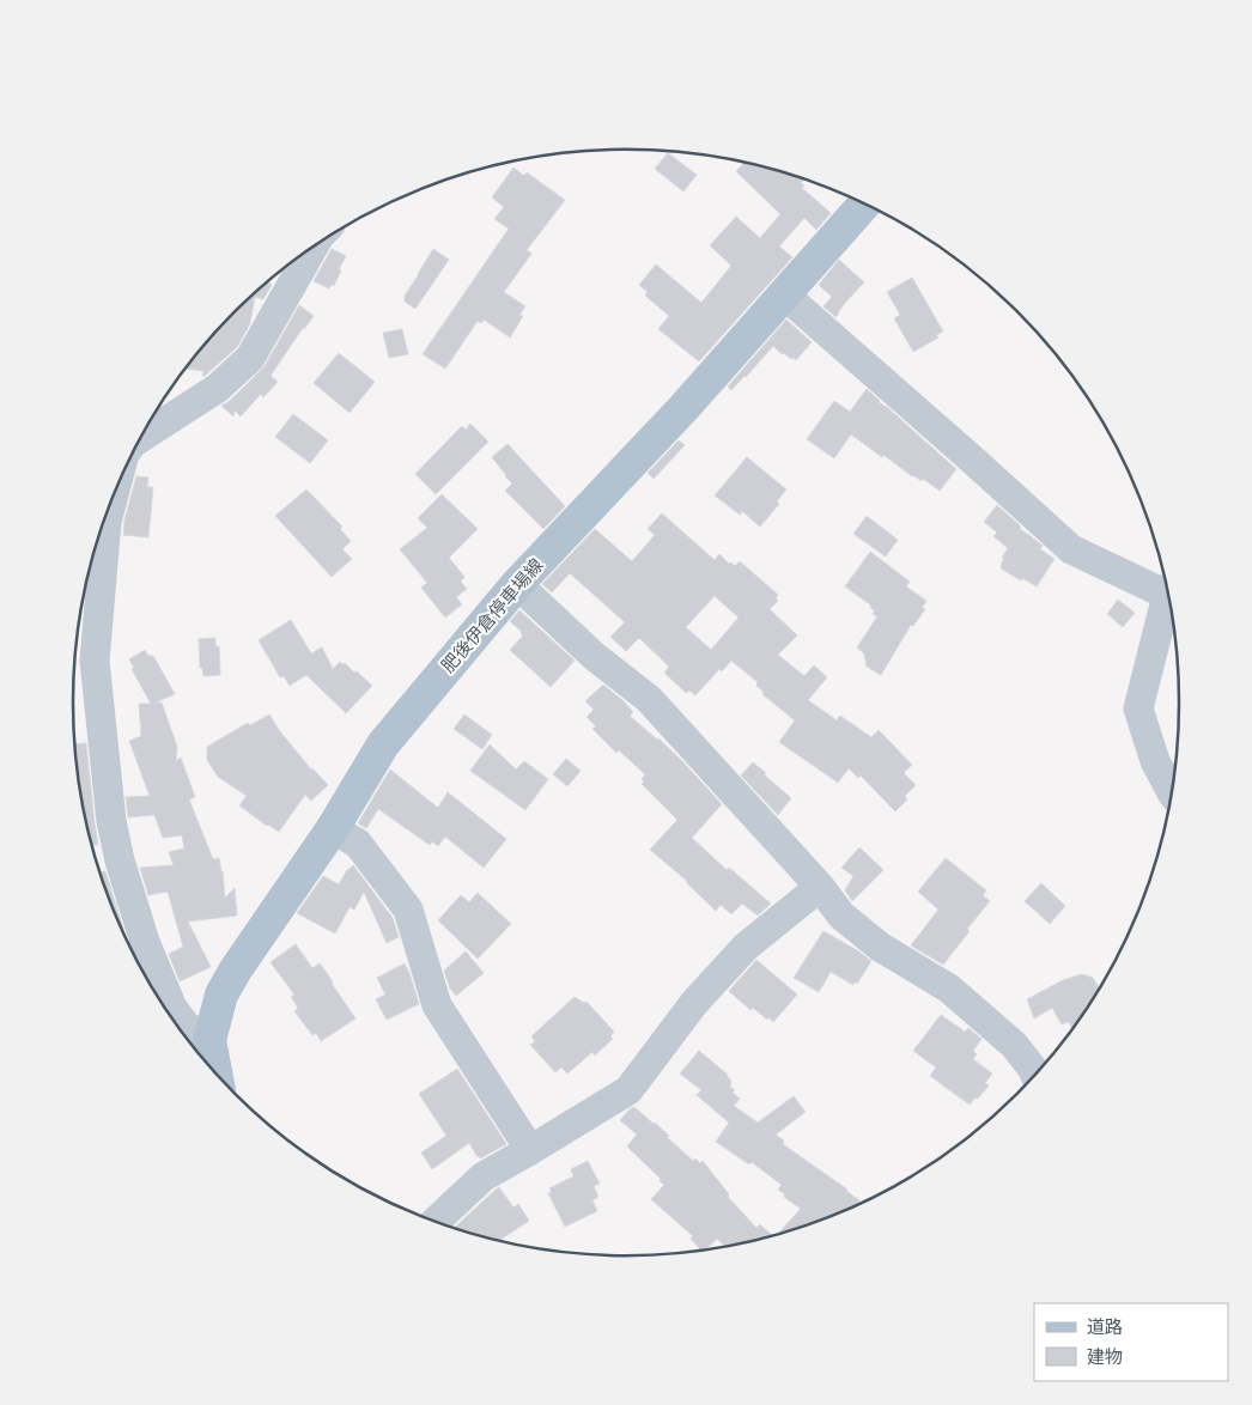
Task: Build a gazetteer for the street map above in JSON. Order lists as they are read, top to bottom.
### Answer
{
  "streets": {
    "main road": ["肥後伊倉停車場線"]
  },
  "legend": ["道路", "建物"]
}
